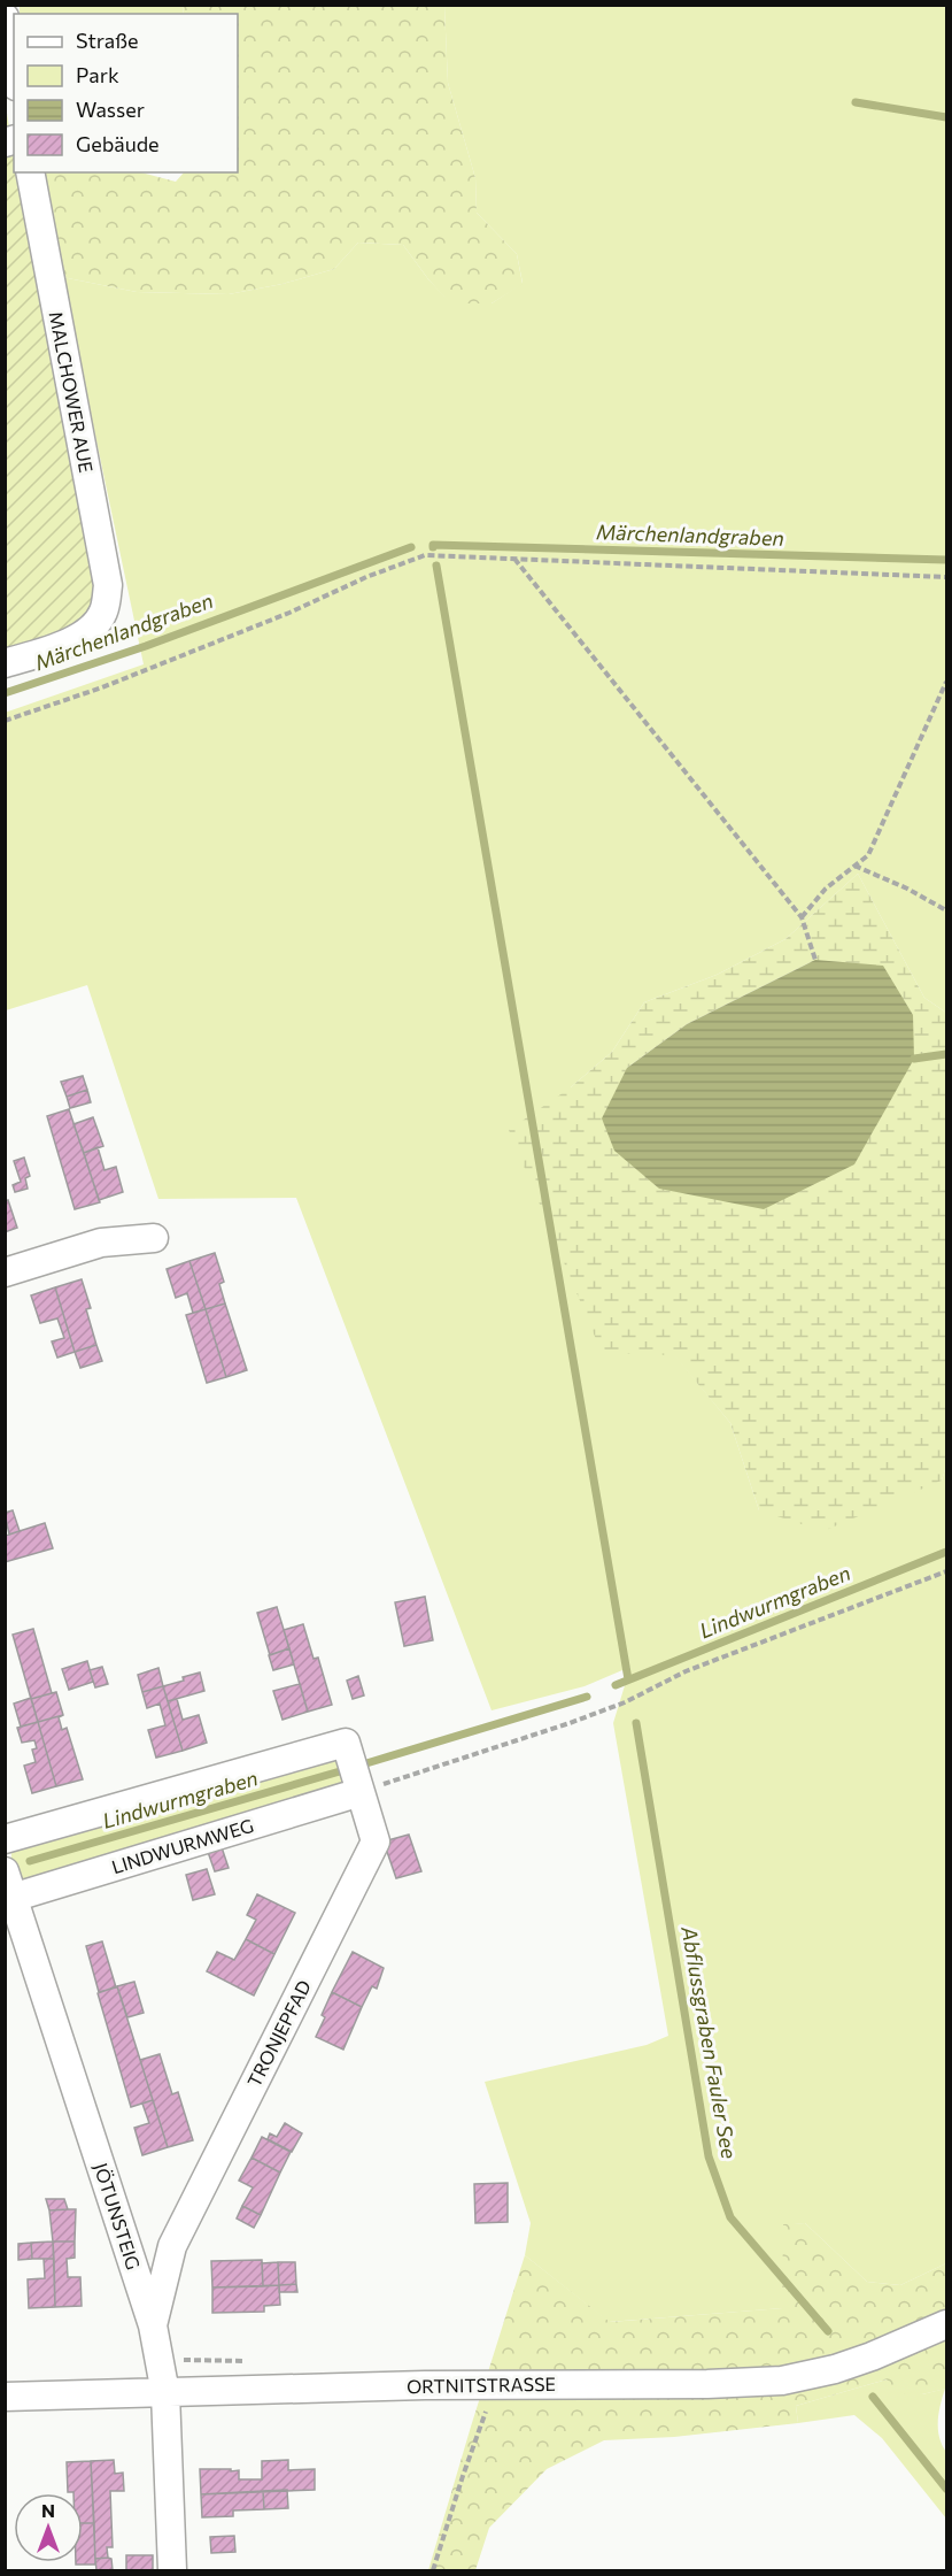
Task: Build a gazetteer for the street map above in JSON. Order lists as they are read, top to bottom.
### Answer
{
  "streets": {
    "street": [
      "MALCHOWER AUE",
      "LINDWURMWEG",
      "TRONJEPFAD",
      "JÖTUNSTEIG",
      "ORTNITSTRASSE"
    ]
  },
  "crossings": [
    ["LINDWURMWEG", "TRONJEPFAD"],
    ["LINDWURMWEG", "JÖTUNSTEIG"],
    ["TRONJEPFAD", "JÖTUNSTEIG"],
    ["JÖTUNSTEIG", "ORTNITSTRASSE"]
  ],
  "water": ["Märchenlandgraben", "Lindwurmgraben", "Abflussgraben Fauler See"],
  "legend": [
    "Straße",
    "Park",
    "Wasser",
    "Gebäude"
  ],
  "north": "top"
}
